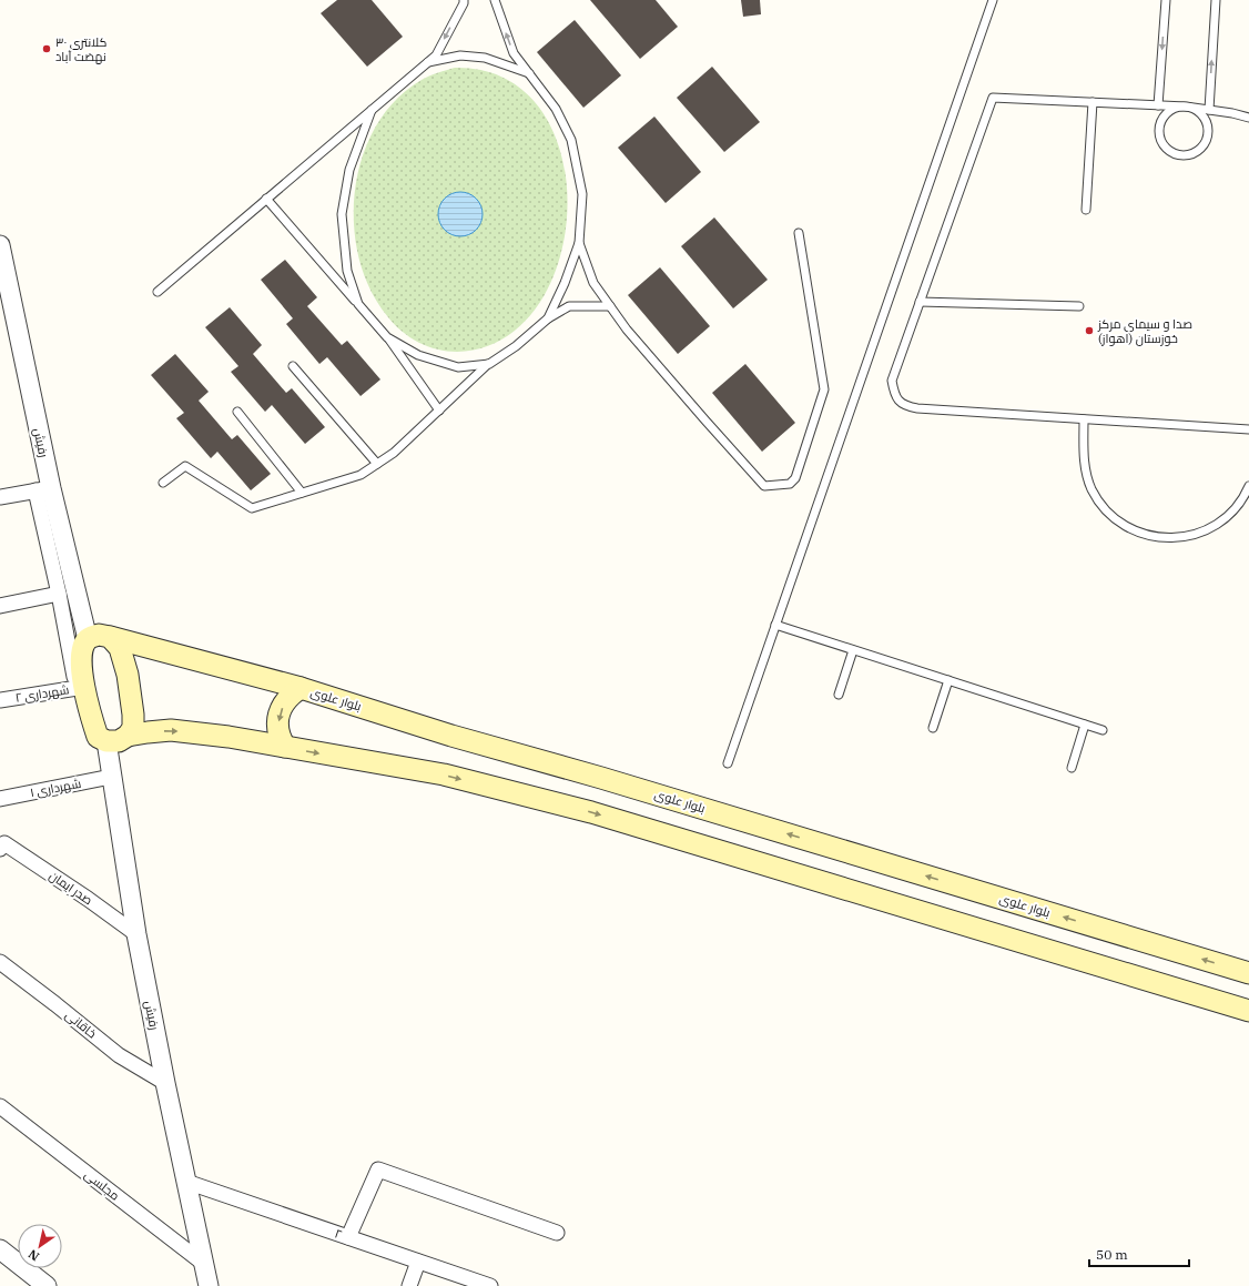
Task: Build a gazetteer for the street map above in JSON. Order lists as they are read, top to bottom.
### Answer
{
  "streets": {
    "main road": ["بلوار علوی"],
    "street": [
      "رفیش",
      "شهرداری ۲",
      "شهرداری ۱",
      "صدر ایمان",
      "خاقانی",
      "مجلسی",
      "۲"
    ]
  },
  "crossings": [
    ["رفیش", "بلوار علوی"],
    ["رفیش", "شهرداری ۱"],
    ["رفیش", "صدر ایمان"],
    ["رفیش", "خاقانی"],
    ["رفیش", "مجلسی"],
    ["رفیش", "۲"]
  ],
  "places": ["کلانتری ۳۰ نهضت آباد", "صدا و سیمای مرکز خوزستان (اهواز)"],
  "scale_bar": "50 m",
  "north": "bottom left"
}
